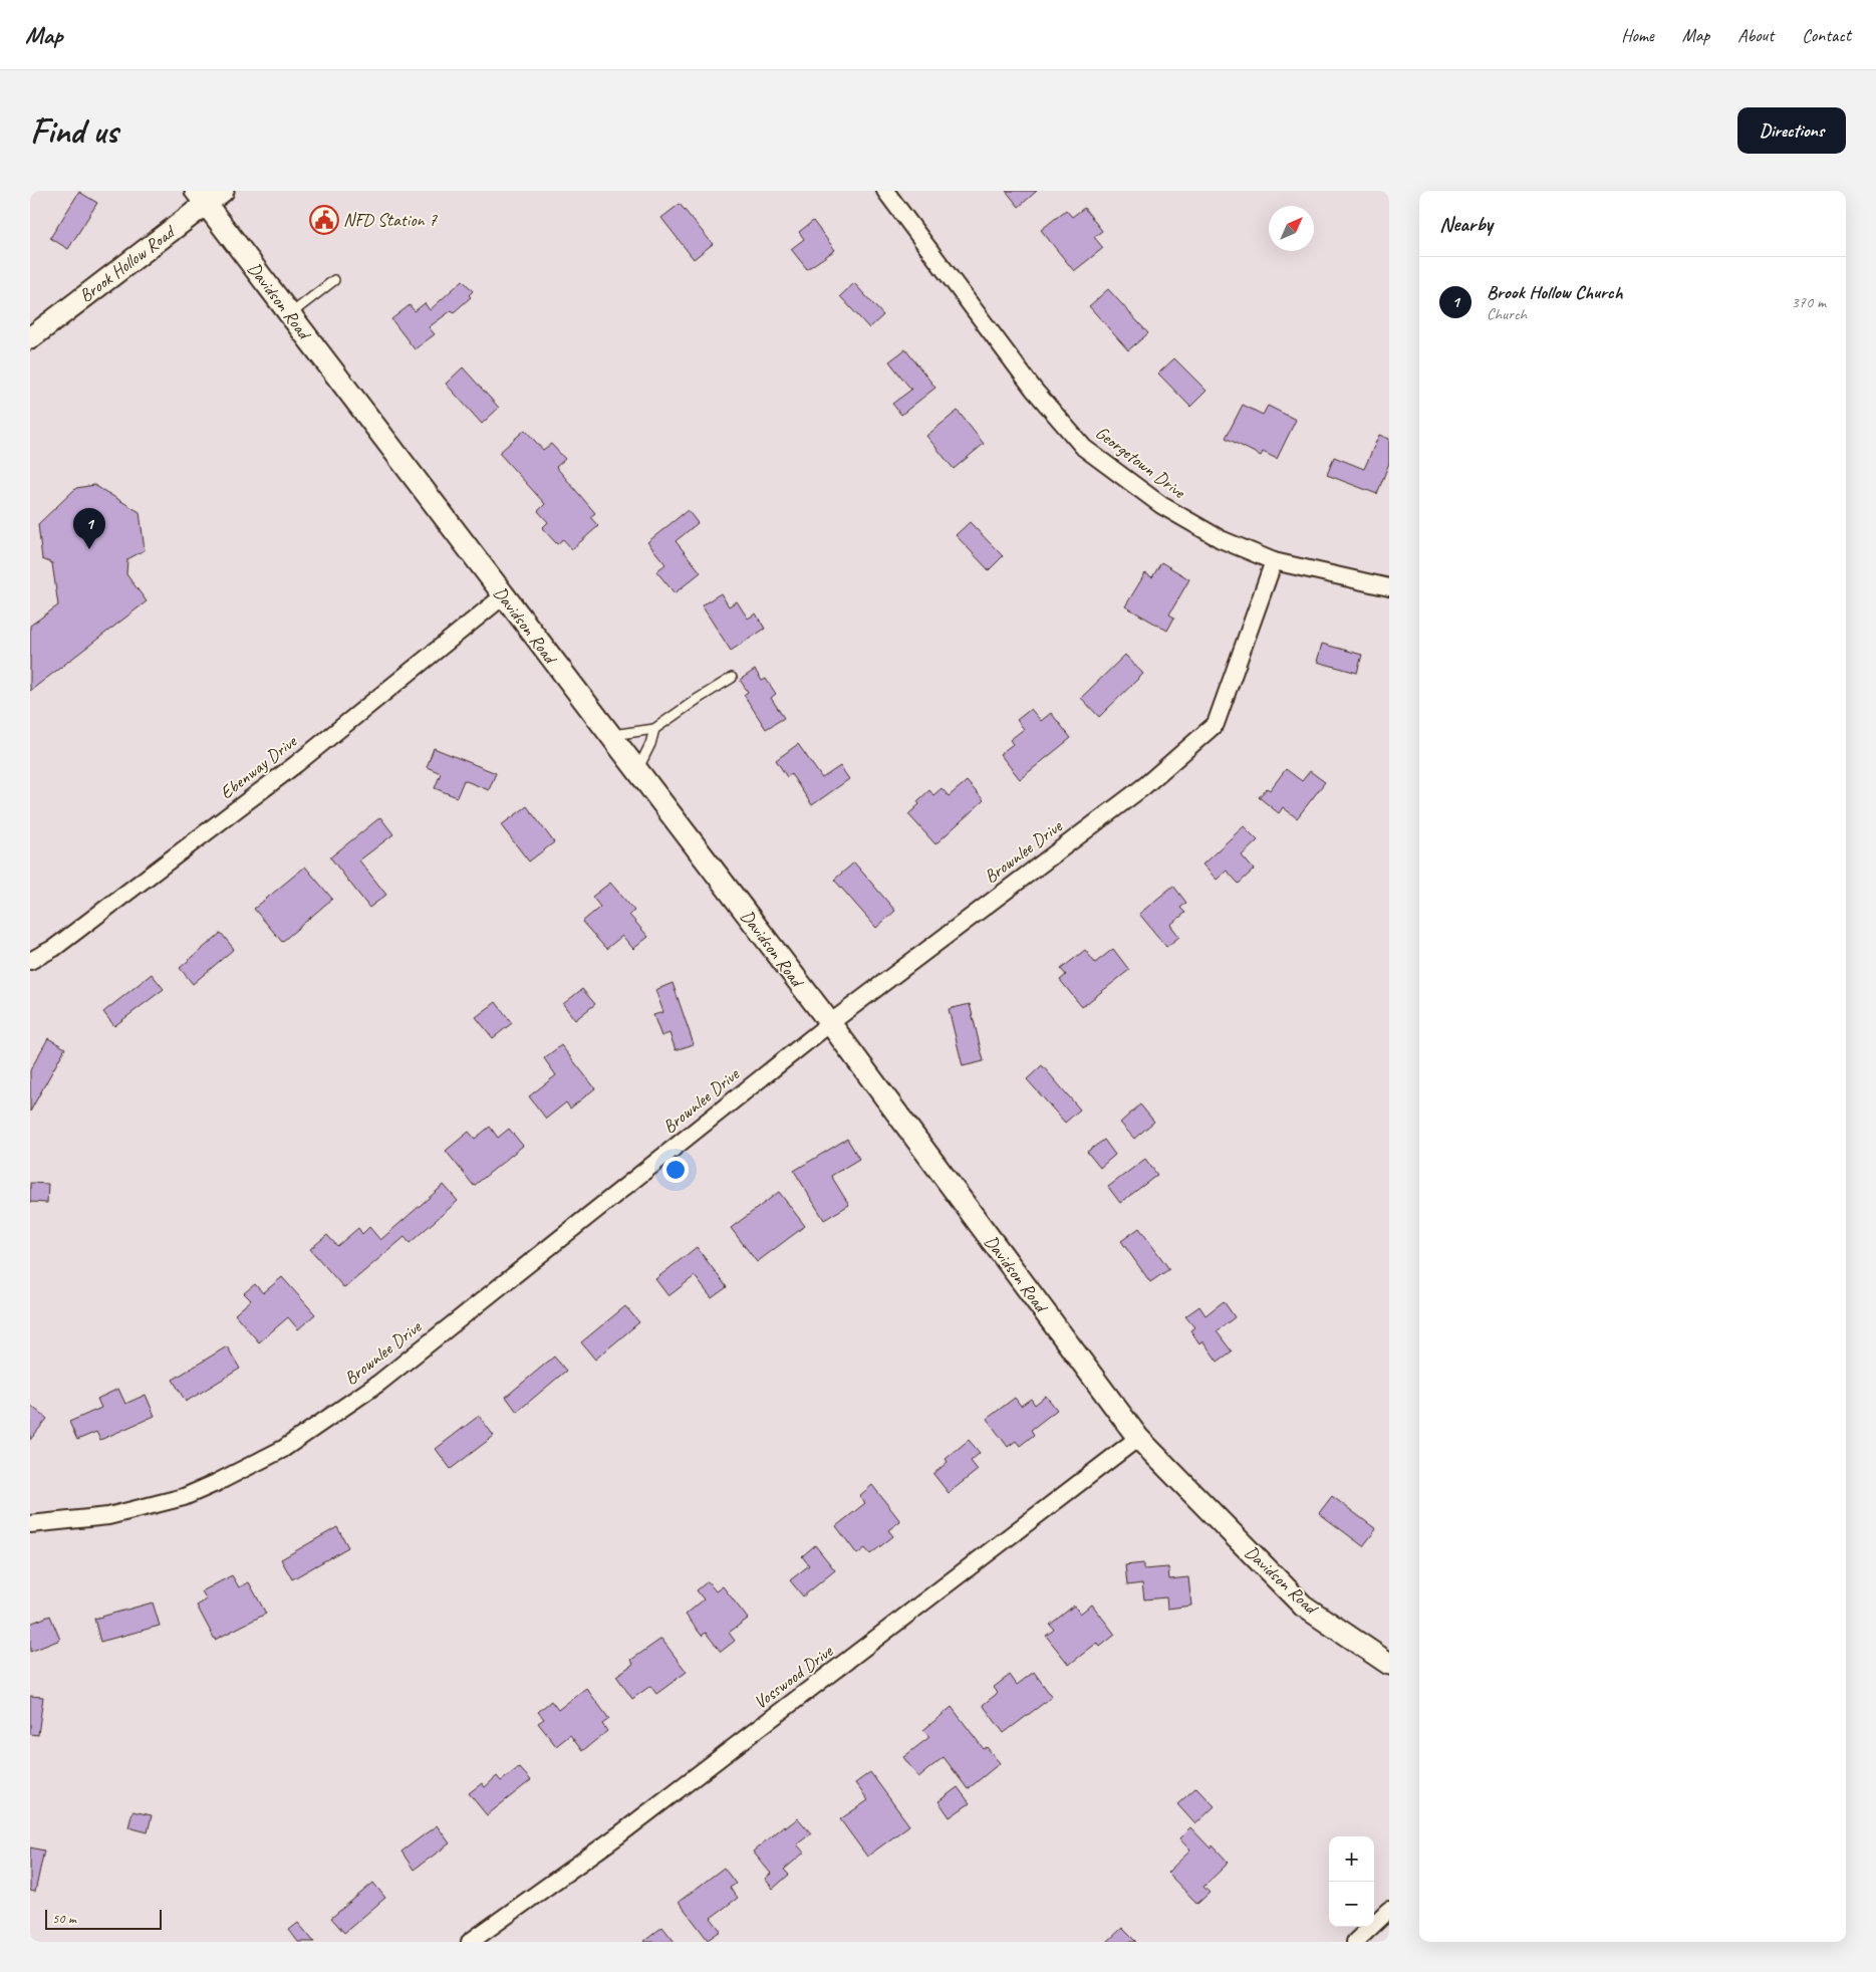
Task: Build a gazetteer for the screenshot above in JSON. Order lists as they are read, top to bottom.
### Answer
{
  "streets": {
    "street": [
      "Brook Hollow Road",
      "Davidson Road",
      "Georgetown Drive",
      "Ebenway Drive",
      "Brownlee Drive",
      "Vosswood Drive"
    ]
  },
  "crossings": [
    ["Brook Hollow Road", "Davidson Road"],
    ["Davidson Road", "Ebenway Drive"],
    ["Davidson Road", "Brownlee Drive"],
    ["Davidson Road", "Vosswood Drive"],
    ["Georgetown Drive", "Brownlee Drive"]
  ],
  "places": {
    "public building": ["NFD Station 7"]
  },
  "scale_bar": "50 m",
  "north": "top right",
  "page": {
    "header": "Map",
    "nav": [
      "Home",
      "Map",
      "About",
      "Contact"
    ],
    "buttons": "Directions",
    "title": "Find us",
    "heading": "Nearby",
    "list": [
      {
        "mark": "1",
        "name": "Brook Hollow Church",
        "note": "Church",
        "value": "370 m"
      }
    ],
    "pins": "1",
    "map_buttons": ["+", "−"],
    "scale": "50 m"
  }
}
